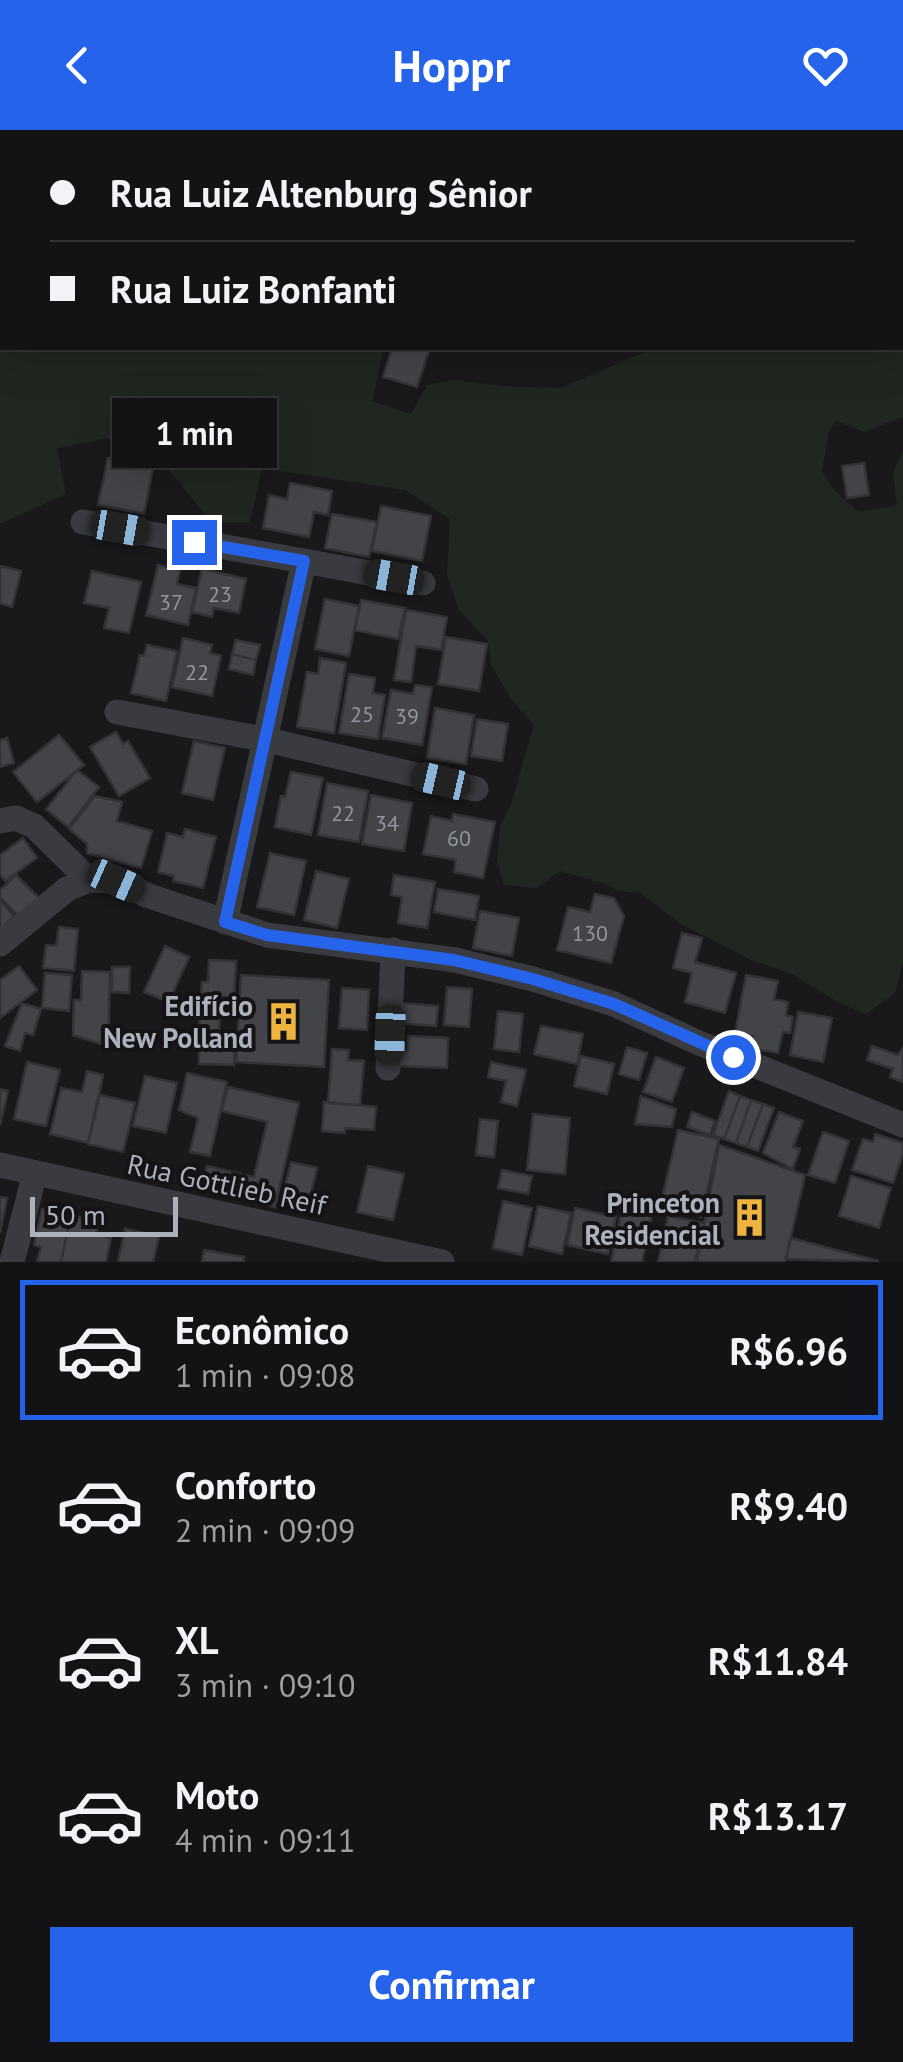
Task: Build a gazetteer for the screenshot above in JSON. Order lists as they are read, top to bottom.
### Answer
{
  "streets": {
    "street": ["Rua Gottlieb Reif"]
  },
  "places": {
    "building": ["Edifício New Polland", "Princeton Residencial"]
  },
  "house_numbers": [
    "23",
    "37",
    "22",
    "25",
    "39",
    "22",
    "34",
    "60",
    "130"
  ],
  "scale_bar": "50 m",
  "page": {
    "header": "Hoppr",
    "banner": ["Rua Luiz Altenburg Sênior", "Rua Luiz Bonfanti"],
    "bubble": "1 min",
    "scale": "50 m",
    "list": [
      {
        "name": "Econômico",
        "note": "1 min · 09:08",
        "value": "R$6.96"
      },
      {
        "name": "Conforto",
        "note": "2 min · 09:09",
        "value": "R$9.40"
      },
      {
        "name": "XL",
        "note": "3 min · 09:10",
        "value": "R$11.84"
      },
      {
        "name": "Moto",
        "note": "4 min · 09:11",
        "value": "R$13.17"
      }
    ],
    "buttons": "Confirmar"
  }
}
